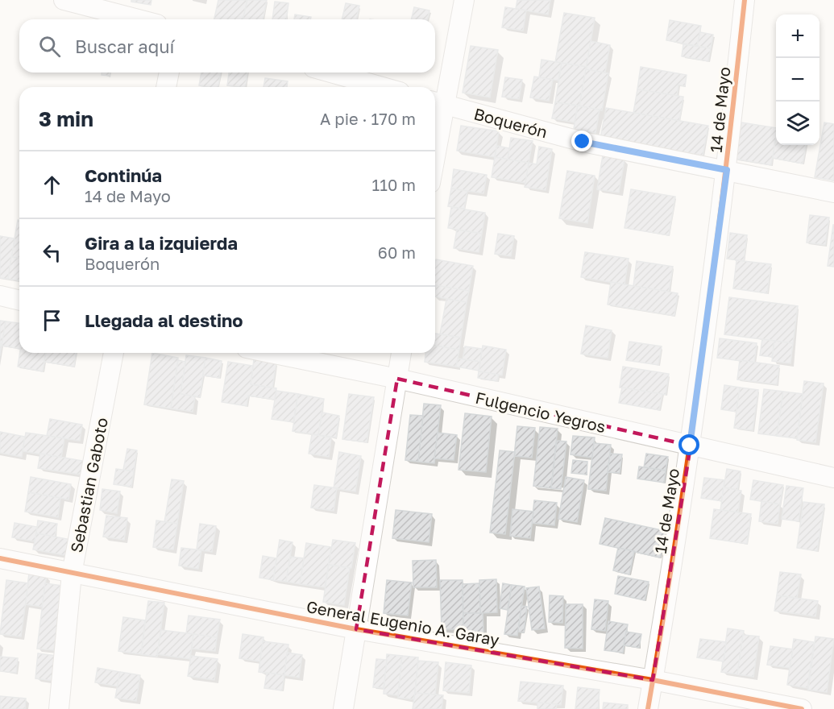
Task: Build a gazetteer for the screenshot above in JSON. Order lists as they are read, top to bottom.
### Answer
{
  "streets": {
    "street": [
      "14 de Mayo",
      "Boquerón",
      "Fulgencio Yegros",
      "Sebastian Gaboto",
      "General Eugenio A. Garay"
    ]
  },
  "crossings": [
    ["14 de Mayo", "Boquerón"],
    ["14 de Mayo", "Fulgencio Yegros"],
    ["14 de Mayo", "General Eugenio A. Garay"],
    ["Sebastian Gaboto", "General Eugenio A. Garay"]
  ],
  "page": {
    "map_buttons": ["+", "−"],
    "search": "Buscar aquí",
    "heading": ["3 min", "A pie · 170 m"],
    "list": [
      ["Continúa", "14 de Mayo", "110 m"],
      ["Gira a la izquierda", "Boquerón", "60 m"],
      "Llegada al destino"
    ]
  }
}
